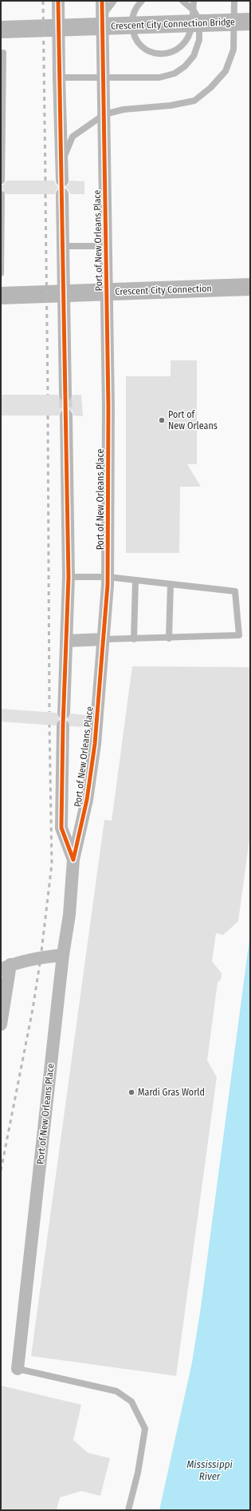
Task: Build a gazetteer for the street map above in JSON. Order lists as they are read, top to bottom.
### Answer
{
  "streets": {
    "highway": ["Crescent City Connection Bridge", "Crescent City Connection"],
    "street": ["Port of New Orleans Place"]
  },
  "water": ["Mississippi River"],
  "places": ["Port of New Orleans", "Mardi Gras World"]
}
